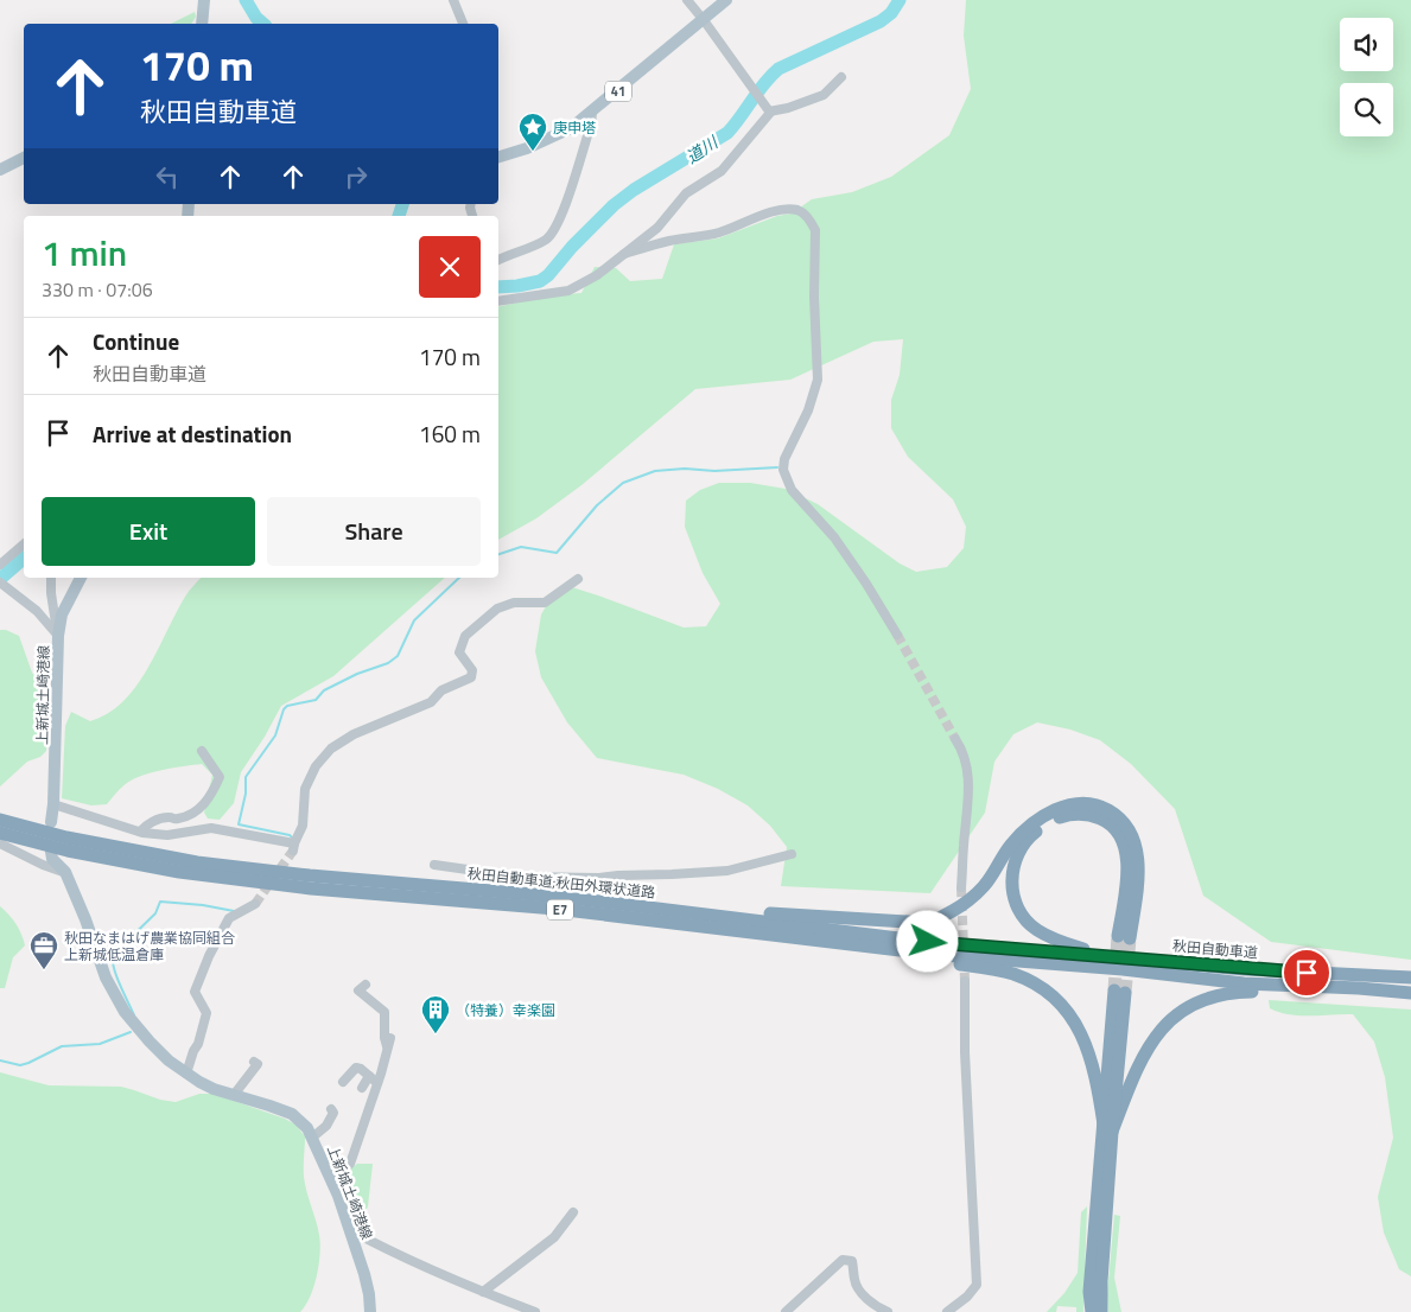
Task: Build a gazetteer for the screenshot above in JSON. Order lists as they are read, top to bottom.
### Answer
{
  "streets": {
    "highway": ["秋田自動車道;秋田外環状道路", "E7", "秋田自動車道"],
    "main road": ["41", "上新城土崎港線"]
  },
  "crossings": [
    ["秋田自動車道;秋田外環状道路", "秋田自動車道"]
  ],
  "water": ["道川"],
  "places": {
    "place": ["庚申塔"],
    "office": ["秋田なまはげ農業協同組合 上新城低温倉庫"],
    "building": ["（特養）幸楽園"]
  },
  "page": {
    "turn": ["170 m", "秋田自動車道"],
    "heading": ["1 min", "330 m · 07:06"],
    "list": [
      {
        "name": "Continue",
        "note": "秋田自動車道",
        "value": "170 m"
      },
      {
        "name": "Arrive at destination",
        "value": "160 m"
      }
    ],
    "buttons": ["Exit", "Share"]
  }
}
